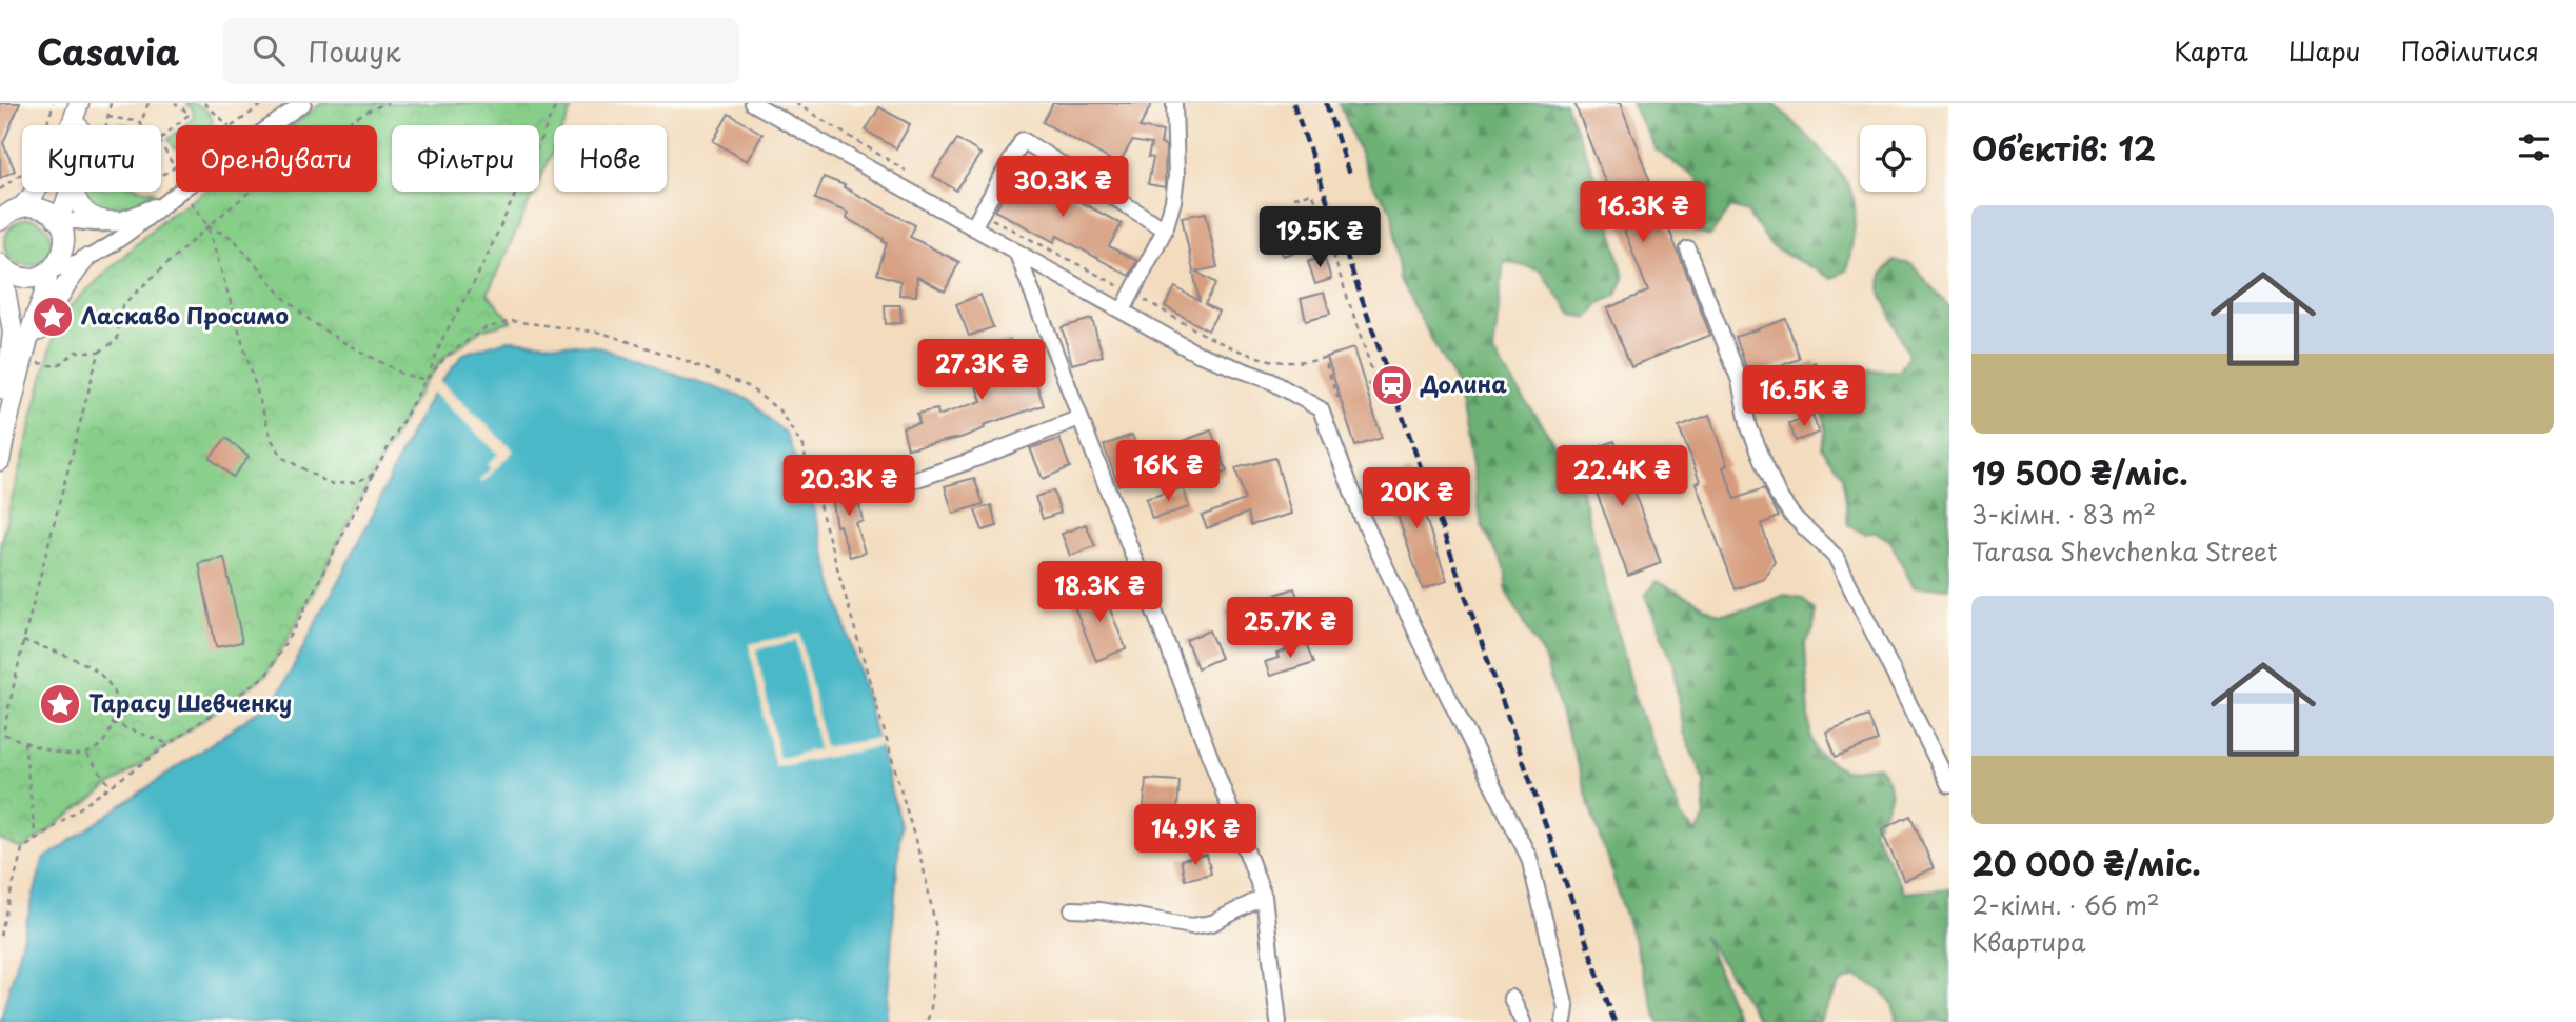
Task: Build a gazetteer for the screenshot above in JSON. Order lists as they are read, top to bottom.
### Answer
{
  "places": {
    "place": ["Ласкаво Просимо", "Тарасу Шевченку"],
    "station": ["Долина"]
  },
  "page": {
    "header": "Casavia",
    "search": "Пошук",
    "nav": ["Карта", "Шари", "Поділитися"],
    "heading": "Об’єктів: 12",
    "chip": [
      "Купити",
      "Орендувати",
      "Фільтри",
      "Нове"
    ],
    "price": [
      "30.3K ₴",
      "16.3K ₴",
      "19.5K ₴",
      "27.3K ₴",
      "16.5K ₴",
      "16K ₴",
      "22.4K ₴",
      "20.3K ₴",
      "20K ₴",
      "18.3K ₴",
      "25.7K ₴",
      "14.9K ₴"
    ],
    "list": [
      {
        "name": "19 500 ₴/міс.",
        "note": "3-кімн. · 83 m² · Tarasa Shevchenka Street"
      },
      {
        "name": "20 000 ₴/міс.",
        "note": "2-кімн. · 66 m² · Квартира"
      }
    ]
  }
}
